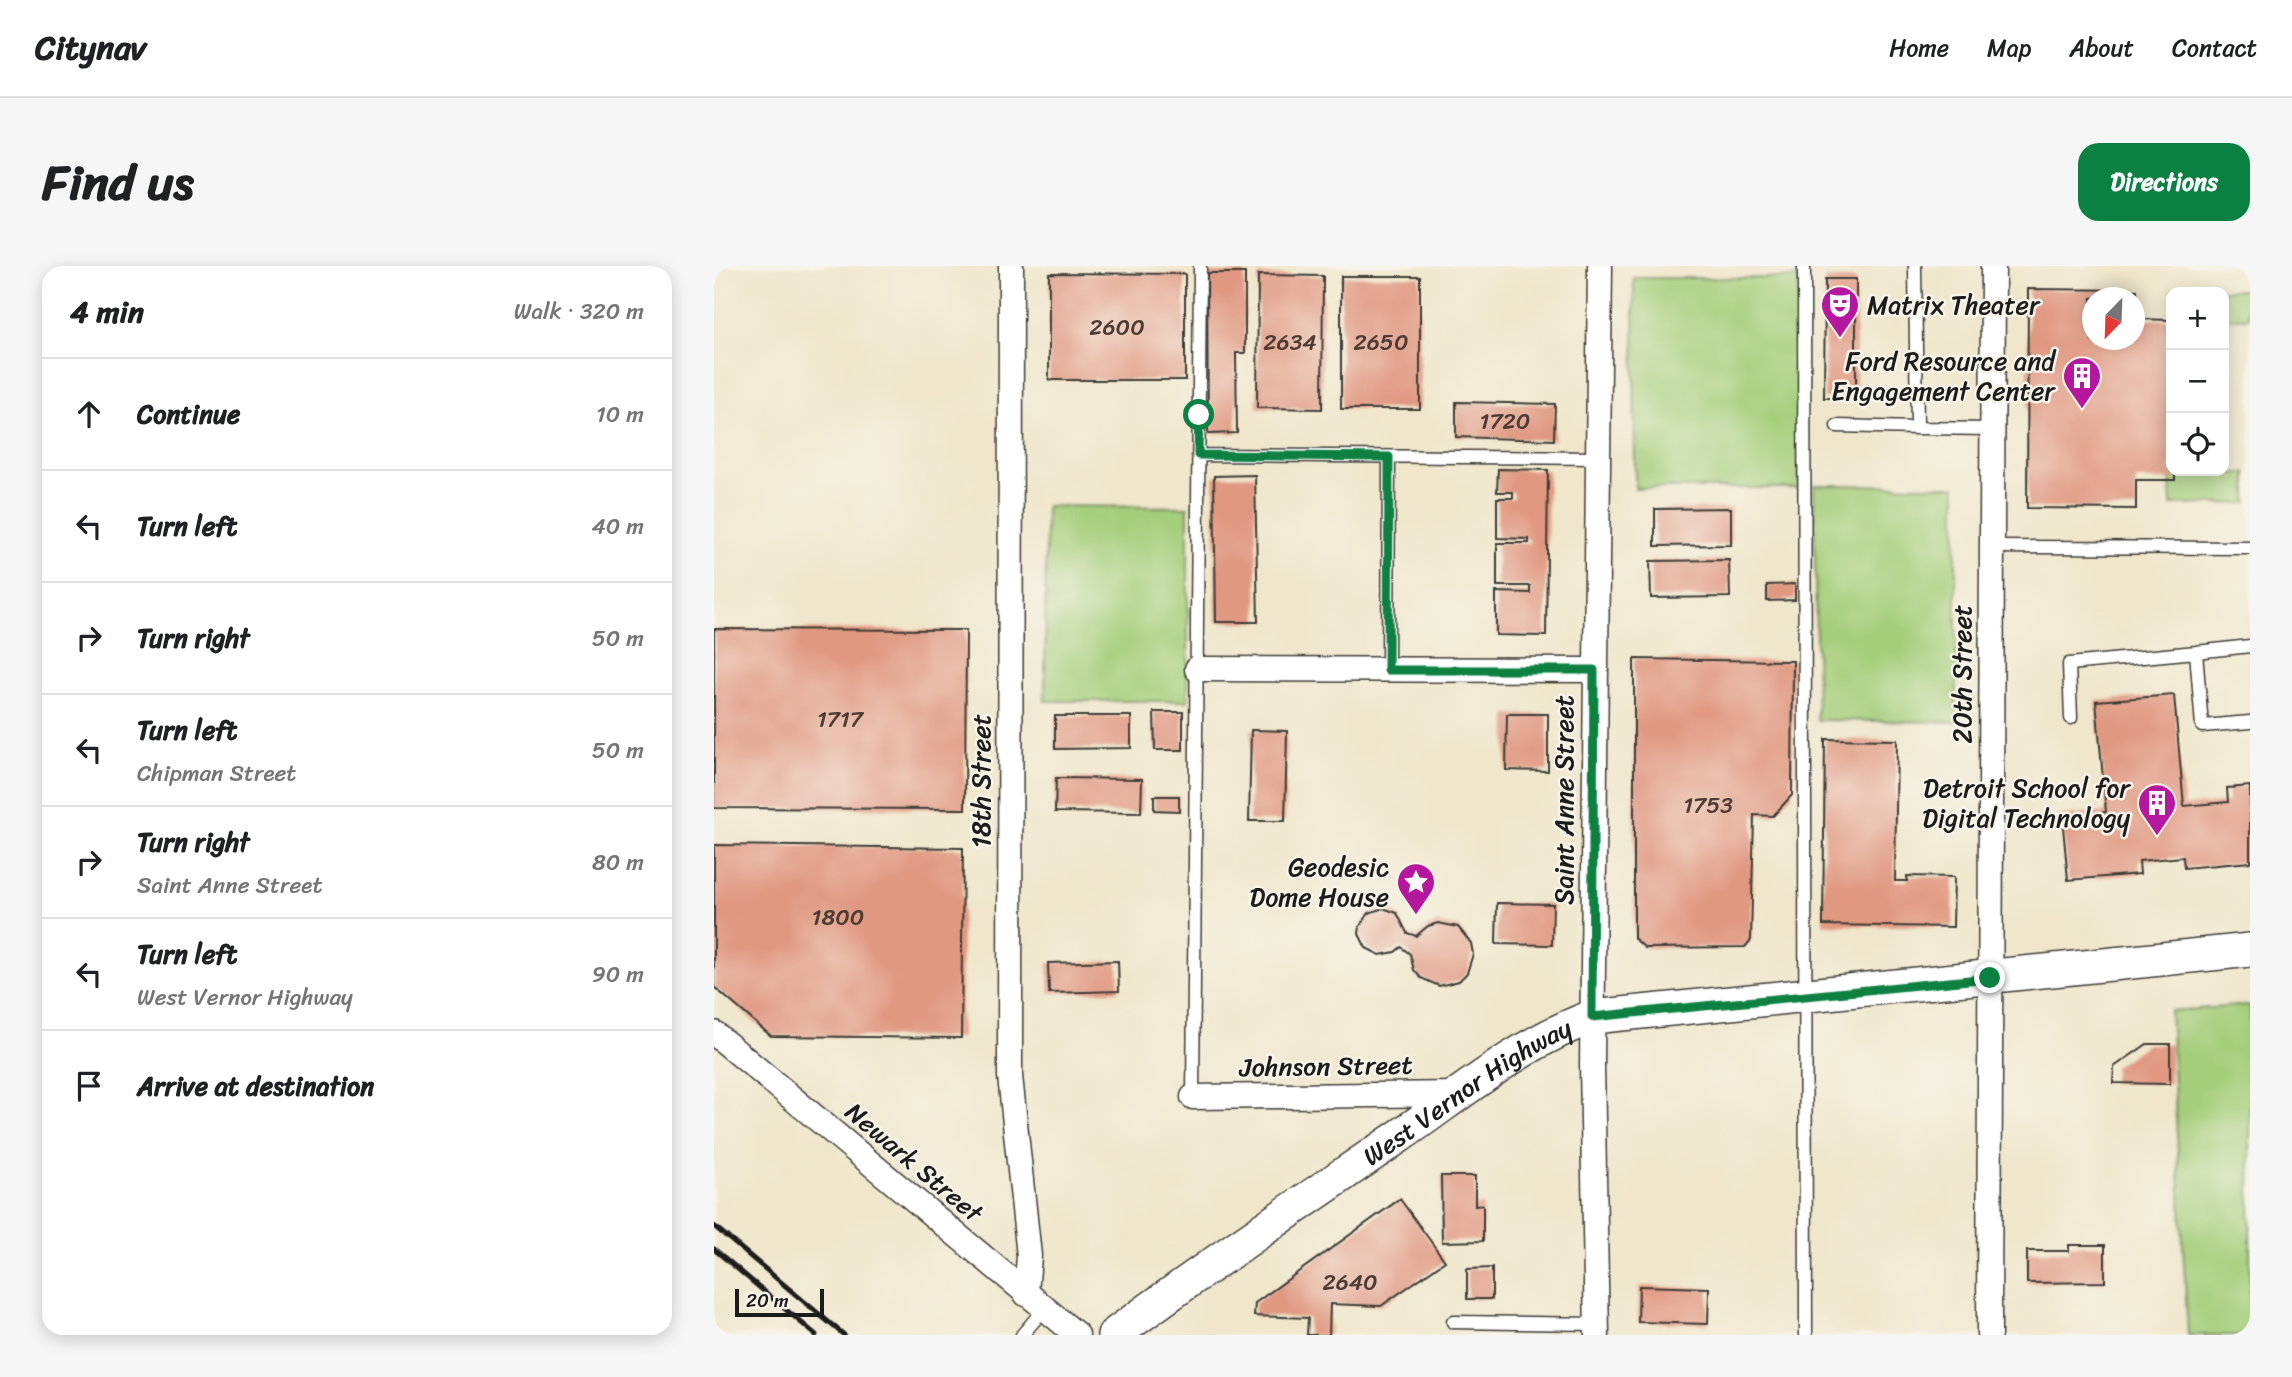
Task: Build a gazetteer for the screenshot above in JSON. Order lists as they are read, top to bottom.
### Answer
{
  "streets": {
    "street": [
      "20th Street",
      "18th Street",
      "Saint Anne Street",
      "Johnson Street",
      "West Vernor Highway",
      "Newark Street"
    ]
  },
  "crossings": [
    ["20th Street", "West Vernor Highway"],
    ["18th Street", "Newark Street"],
    ["Saint Anne Street", "West Vernor Highway"],
    ["Johnson Street", "West Vernor Highway"]
  ],
  "places": {
    "theatre": ["Matrix Theater"],
    "building": ["Ford Resource and Engagement Center", "Detroit School for Digital Technology"],
    "place": ["Geodesic Dome House"]
  },
  "house_numbers": [
    "2600",
    "2634",
    "2650",
    "1720",
    "1717",
    "1753",
    "1800",
    "2640"
  ],
  "scale_bar": "20 m",
  "north": "bottom left",
  "page": {
    "header": "Citynav",
    "nav": [
      "Home",
      "Map",
      "About",
      "Contact"
    ],
    "title": "Find us",
    "buttons": "Directions",
    "heading": ["4 min", "Walk · 320 m"],
    "map_buttons": ["+", "−"],
    "list": [
      ["Continue", "10 m"],
      ["Turn left", "40 m"],
      ["Turn right", "50 m"],
      ["Turn left", "Chipman Street", "50 m"],
      ["Turn right", "Saint Anne Street", "80 m"],
      ["Turn left", "West Vernor Highway", "90 m"],
      "Arrive at destination"
    ],
    "scale": "20 m"
  }
}
